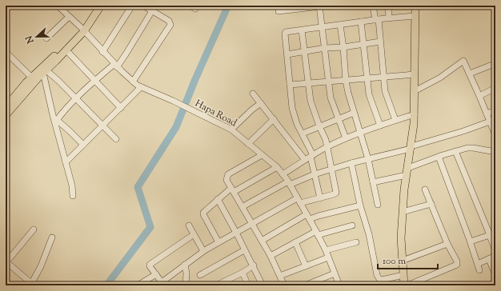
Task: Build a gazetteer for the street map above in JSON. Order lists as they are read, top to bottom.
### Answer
{
  "streets": {
    "street": ["Hapa Road"]
  },
  "scale_bar": "100 m",
  "north": "left"
}
